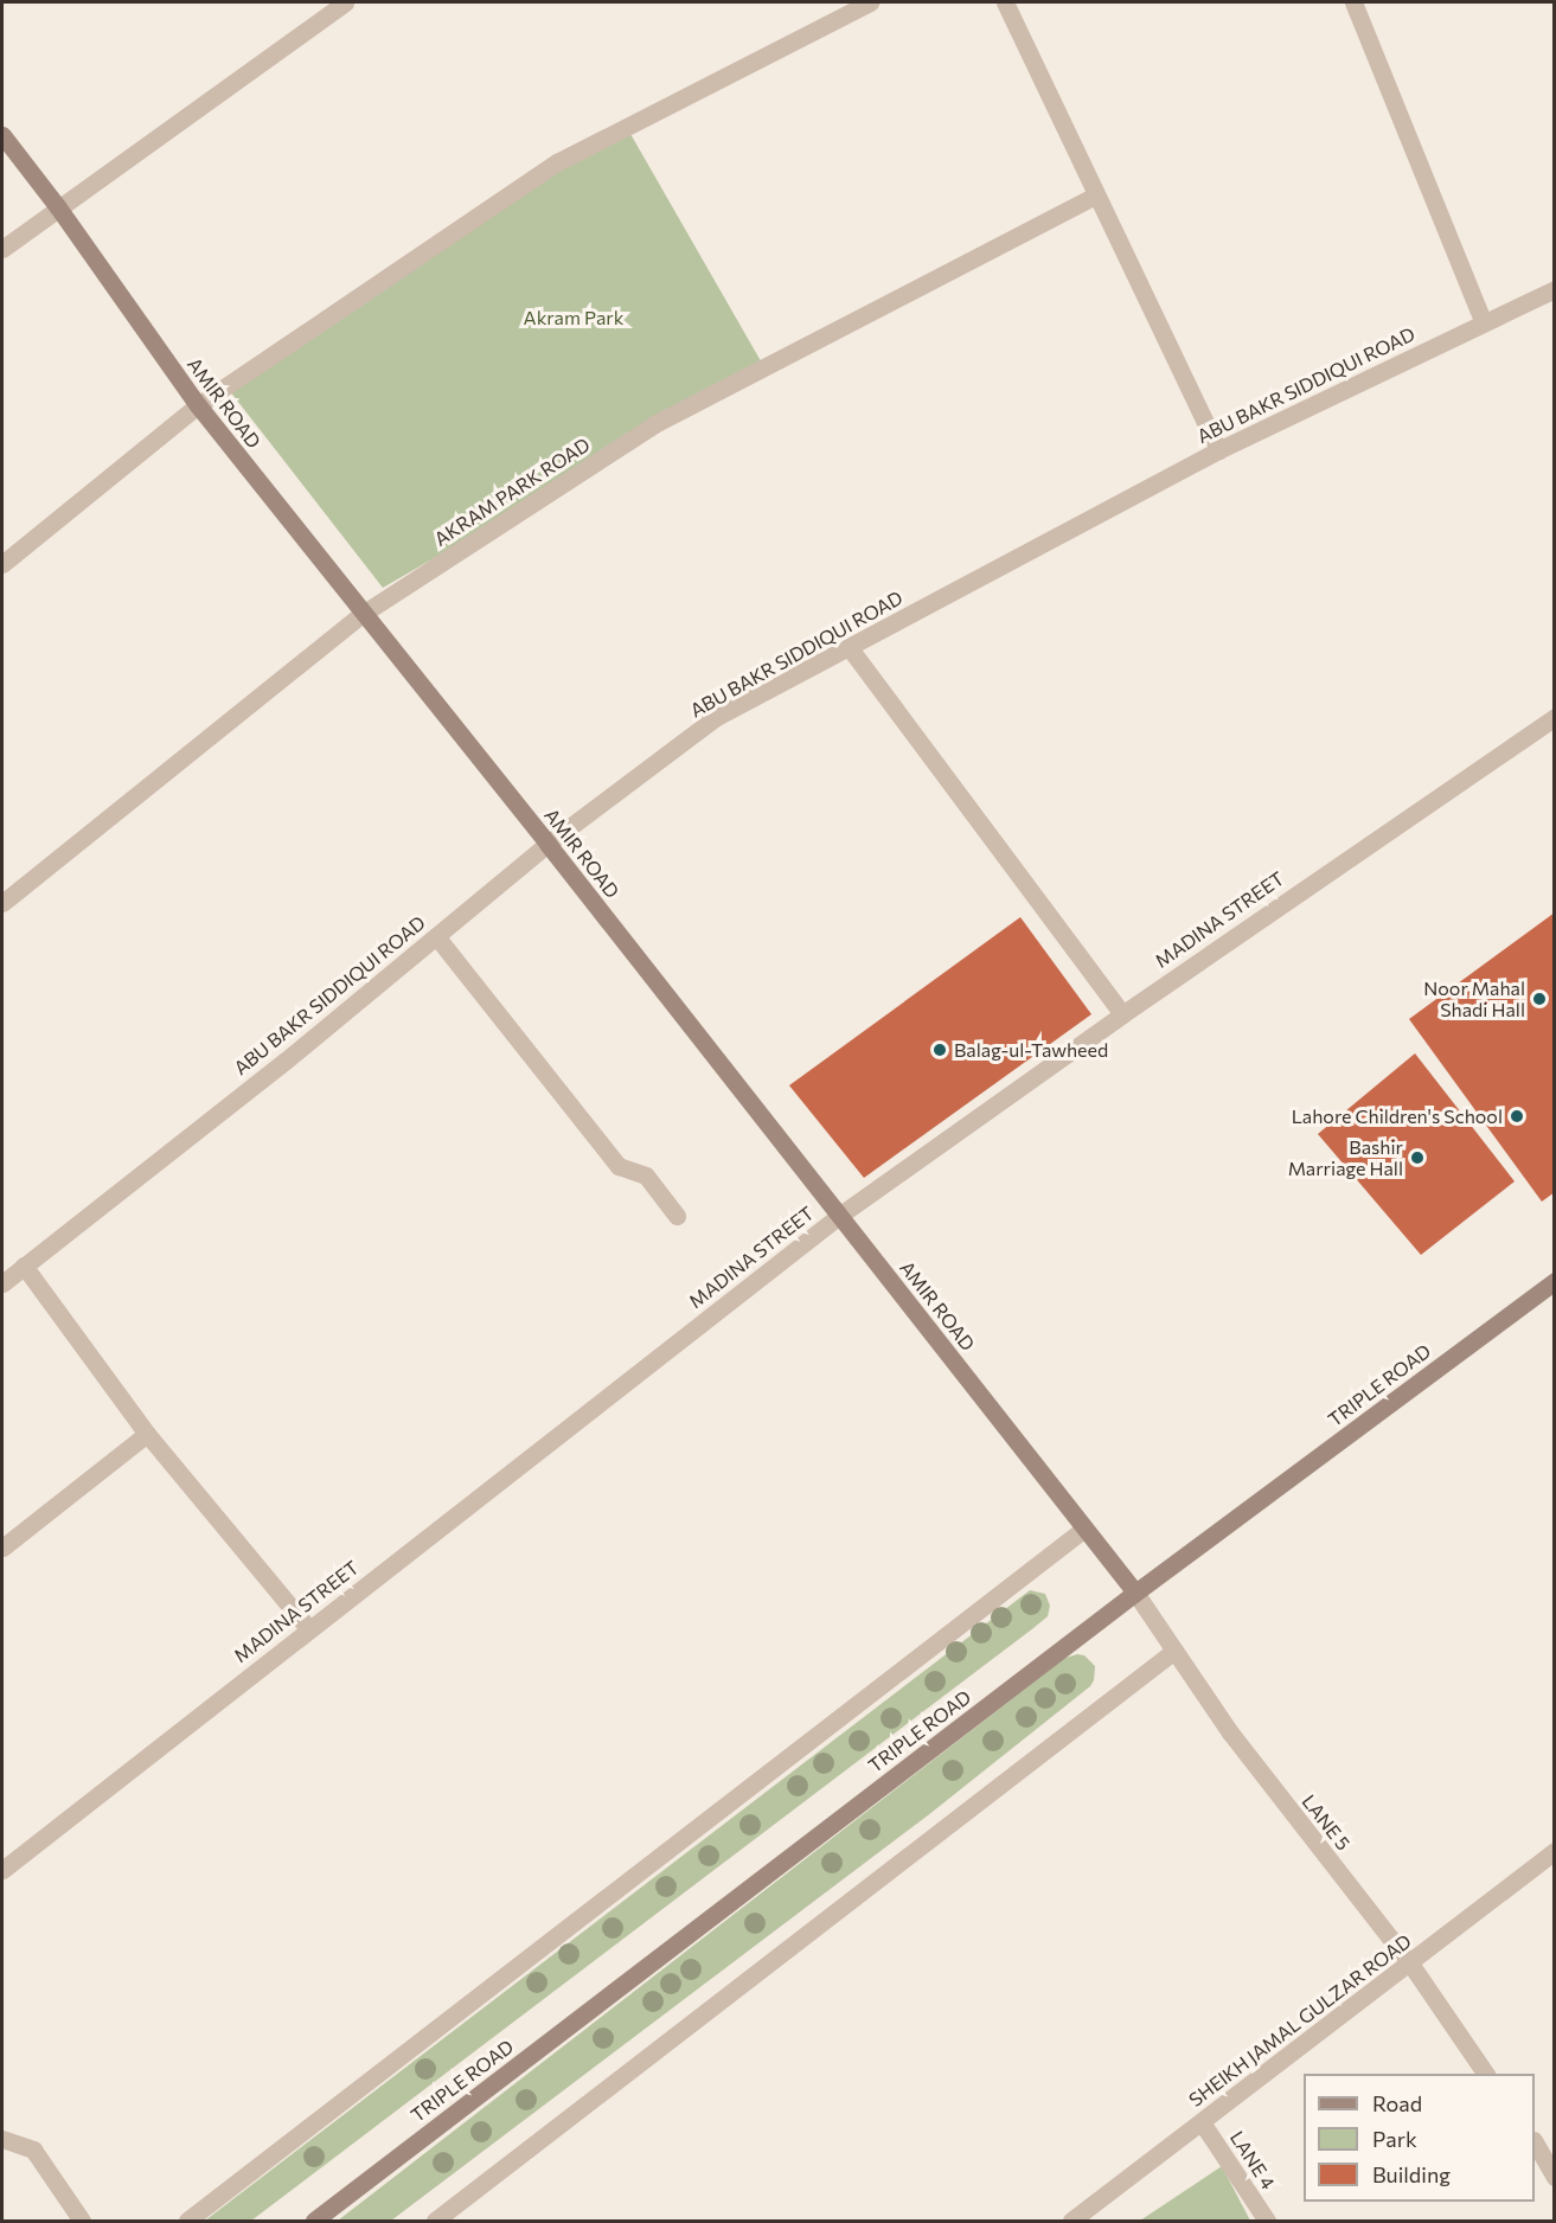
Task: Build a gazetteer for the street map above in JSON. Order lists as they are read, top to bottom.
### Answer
{
  "streets": {
    "main road": ["AMIR ROAD", "TRIPLE ROAD"],
    "street": [
      "ABU BAKR SIDDIQUI ROAD",
      "AKRAM PARK ROAD",
      "MADINA STREET",
      "LANE 5",
      "SHEIKH JAMAL GULZAR ROAD",
      "LANE 4"
    ]
  },
  "crossings": [
    ["ABU BAKR SIDDIQUI ROAD", "AMIR ROAD"],
    ["AMIR ROAD", "AKRAM PARK ROAD"],
    ["AMIR ROAD", "MADINA STREET"],
    ["AMIR ROAD", "TRIPLE ROAD"],
    ["AMIR ROAD", "LANE 5"],
    ["TRIPLE ROAD", "LANE 5"],
    ["LANE 5", "SHEIKH JAMAL GULZAR ROAD"],
    ["SHEIKH JAMAL GULZAR ROAD", "LANE 4"]
  ],
  "parks": ["Akram Park"],
  "places": [
    "Noor Mahal Shadi Hall",
    "Balag-ul-Tawheed",
    "Lahore Children's School",
    "Bashir Marriage Hall"
  ],
  "legend": ["Road", "Park", "Building"]
}
